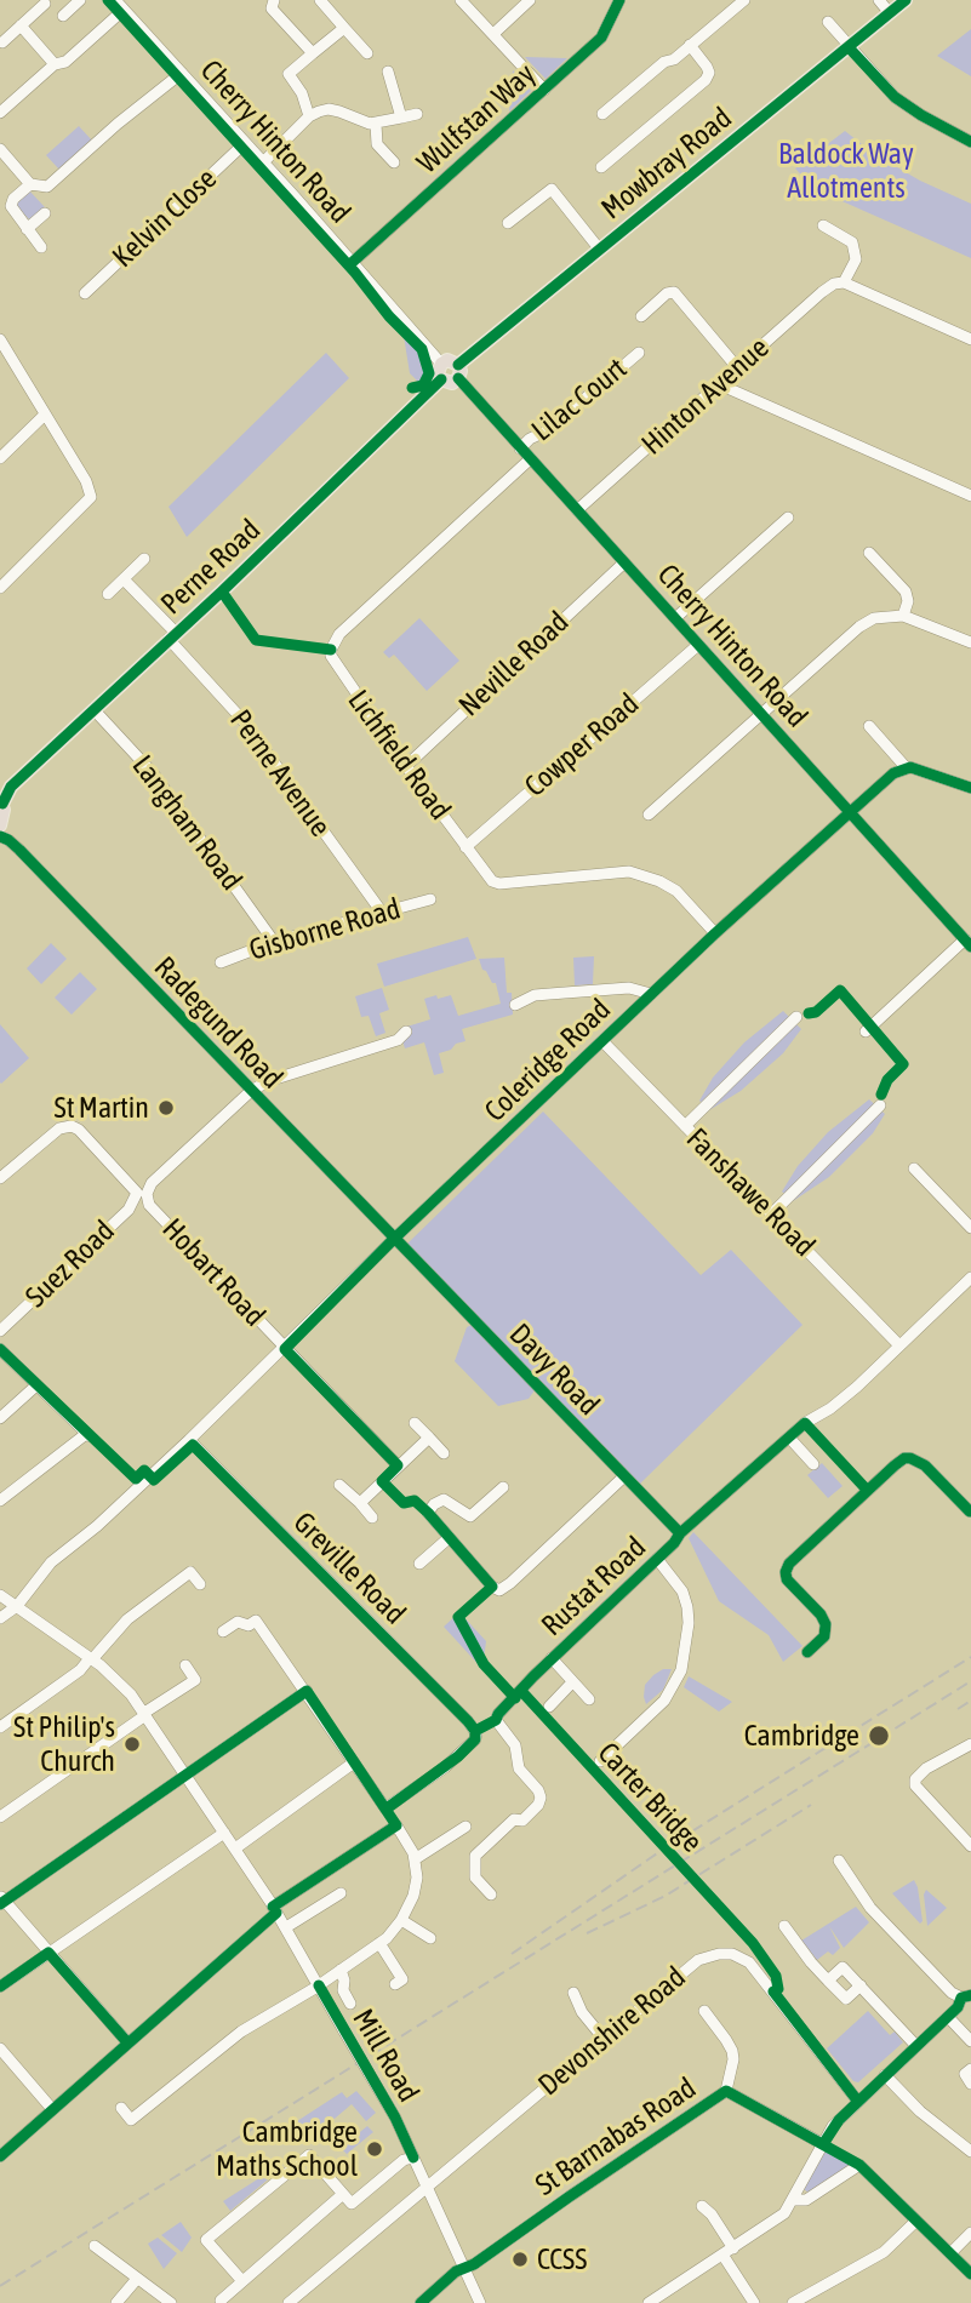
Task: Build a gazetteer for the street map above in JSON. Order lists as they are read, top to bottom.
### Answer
{
  "streets": {
    "main road": ["Mowbray Road", "Perne Road"],
    "street": [
      "Wulfstan Way",
      "Cherry Hinton Road",
      "Kelvin Close",
      "Hinton Avenue",
      "Lilac Court",
      "Neville Road",
      "Cowper Road",
      "Lichfield Road",
      "Perne Avenue",
      "Langham Road",
      "Gisborne Road",
      "Radegund Road",
      "Coleridge Road",
      "Fanshawe Road",
      "Suez Road",
      "Hobart Road",
      "Davy Road",
      "Greville Road",
      "Rustat Road",
      "Devonshire Road",
      "Mill Road",
      "St Barnabas Road"
    ],
    "cycle path": ["Carter Bridge"]
  },
  "crossings": [
    ["Wulfstan Way", "Cherry Hinton Road"],
    ["Cherry Hinton Road", "Mowbray Road"],
    ["Cherry Hinton Road", "Kelvin Close"],
    ["Cherry Hinton Road", "Hinton Avenue"],
    ["Cherry Hinton Road", "Lilac Court"],
    ["Cherry Hinton Road", "Perne Road"],
    ["Cherry Hinton Road", "Neville Road"],
    ["Cherry Hinton Road", "Cowper Road"],
    ["Cherry Hinton Road", "Lichfield Road"],
    ["Cherry Hinton Road", "Coleridge Road"],
    ["Mowbray Road", "Perne Road"],
    ["Perne Road", "Perne Avenue"],
    ["Perne Road", "Langham Road"],
    ["Perne Road", "Radegund Road"],
    ["Neville Road", "Lichfield Road"],
    ["Cowper Road", "Lichfield Road"],
    ["Lichfield Road", "Coleridge Road"],
    ["Perne Avenue", "Gisborne Road"],
    ["Langham Road", "Gisborne Road"],
    ["Radegund Road", "Coleridge Road"],
    ["Radegund Road", "Suez Road"],
    ["Radegund Road", "Davy Road"],
    ["Coleridge Road", "Fanshawe Road"],
    ["Coleridge Road", "Hobart Road"],
    ["Coleridge Road", "Davy Road"],
    ["Coleridge Road", "Greville Road"],
    ["Coleridge Road", "Mill Road"],
    ["Fanshawe Road", "Rustat Road"],
    ["Suez Road", "Hobart Road"],
    ["Davy Road", "Rustat Road"],
    ["Devonshire Road", "Mill Road"],
    ["Mill Road", "St Barnabas Road"]
  ],
  "parks": ["Baldock Way Allotments"],
  "places": [
    "St Martin",
    "Cambridge",
    "St Philip's Church",
    "Cambridge Maths School",
    "CCSS"
  ]
}
